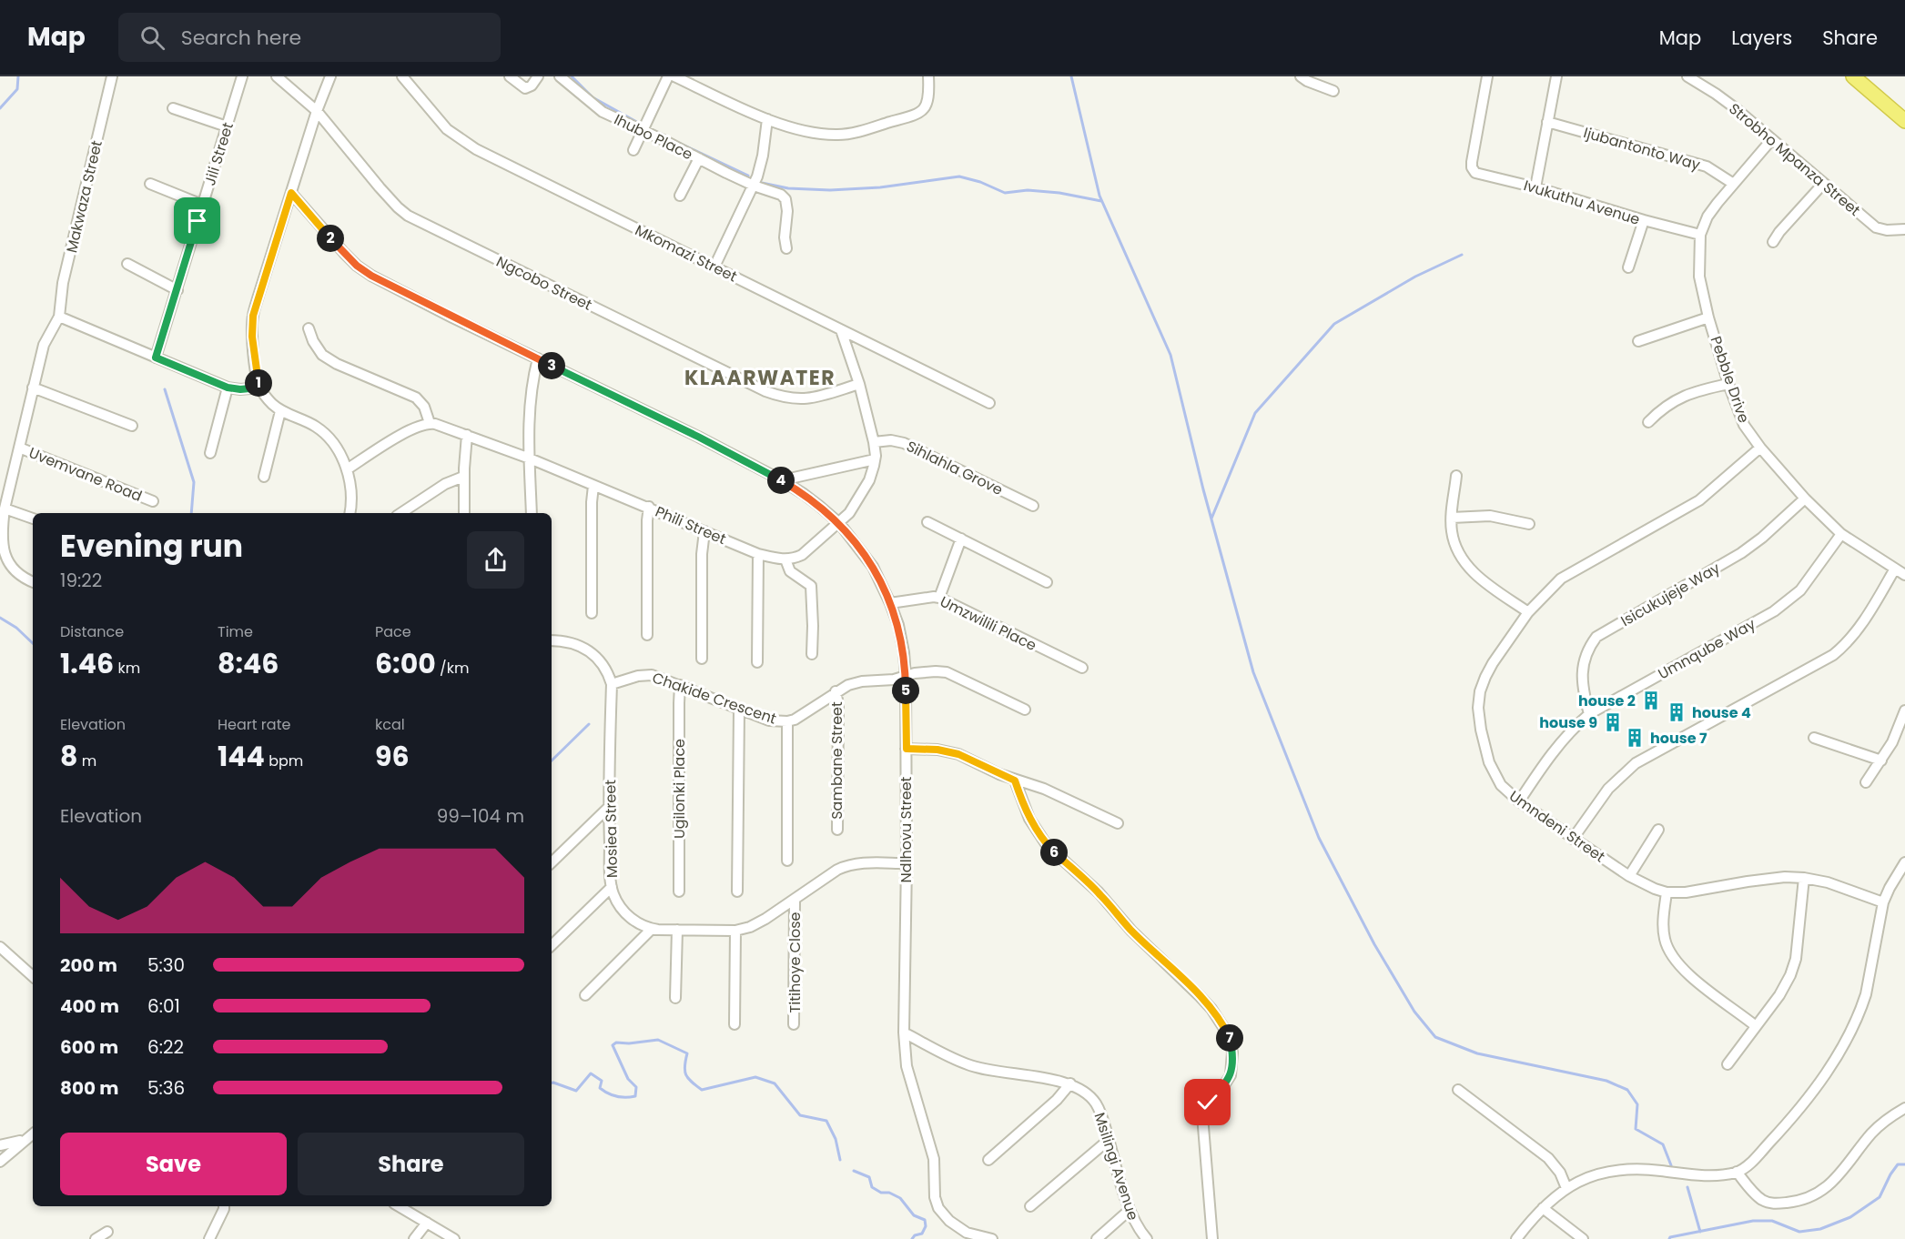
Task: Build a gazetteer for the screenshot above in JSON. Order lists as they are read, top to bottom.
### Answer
{
  "streets": {
    "street": [
      "Ihubo Place",
      "Ijubantonto Way",
      "Jili Street",
      "Strobho Mpanza Street",
      "Makwaza Street",
      "Ivukuthu Avenue",
      "Mkomazi Street",
      "Ngcobo Street",
      "Pebble Drive",
      "Sihlahla Grove",
      "Uvemvane Road",
      "Phili Street",
      "Isicukujeje Way",
      "Umzwilili Place",
      "Umnqube Way",
      "Chakide Crescent",
      "Sambane Street",
      "Ugilonki Place",
      "Umndeni Street",
      "Mosiea Street",
      "Ndlhovu Street",
      "Titihoye Close",
      "Msilingi Avenue"
    ]
  },
  "crossings": [
    ["Ijubantonto Way", "Pebble Drive"],
    ["Strobho Mpanza Street", "Pebble Drive"],
    ["Ivukuthu Avenue", "Pebble Drive"],
    ["Pebble Drive", "Isicukujeje Way"],
    ["Pebble Drive", "Umnqube Way"],
    ["Pebble Drive", "Umndeni Street"],
    ["Isicukujeje Way", "Umnqube Way"],
    ["Umzwilili Place", "Ndlhovu Street"],
    ["Umnqube Way", "Umndeni Street"],
    ["Chakide Crescent", "Sambane Street"],
    ["Chakide Crescent", "Ugilonki Place"],
    ["Chakide Crescent", "Mosiea Street"],
    ["Chakide Crescent", "Ndlhovu Street"],
    ["Mosiea Street", "Ndlhovu Street"],
    ["Mosiea Street", "Titihoye Close"],
    ["Ndlhovu Street", "Msilingi Avenue"]
  ],
  "districts": ["KLAARWATER"],
  "places": {
    "building": [
      "house 2",
      "house 4",
      "house 9",
      "house 7"
    ]
  },
  "page": {
    "header": "Map",
    "search": "Search here",
    "nav": ["Map", "Layers", "Share"],
    "pins": [
      "2",
      "3",
      "1",
      "4",
      "5",
      "6",
      "7"
    ],
    "heading": ["Evening run", "19:22"],
    "stats": [
      ["Distance", "1.46 km"],
      ["Time", "8:46"],
      ["Pace", "6:00 /km"],
      ["Elevation", "8 m"],
      ["Heart rate", "144 bpm"],
      ["kcal", "96"]
    ],
    "chart": ["Elevation", "99–104 m"],
    "list": [
      {
        "name": "200 m",
        "note": "5:30"
      },
      {
        "name": "400 m",
        "note": "6:01"
      },
      {
        "name": "600 m",
        "note": "6:22"
      },
      {
        "name": "800 m",
        "note": "5:36"
      }
    ],
    "buttons": ["Save", "Share"]
  }
}
